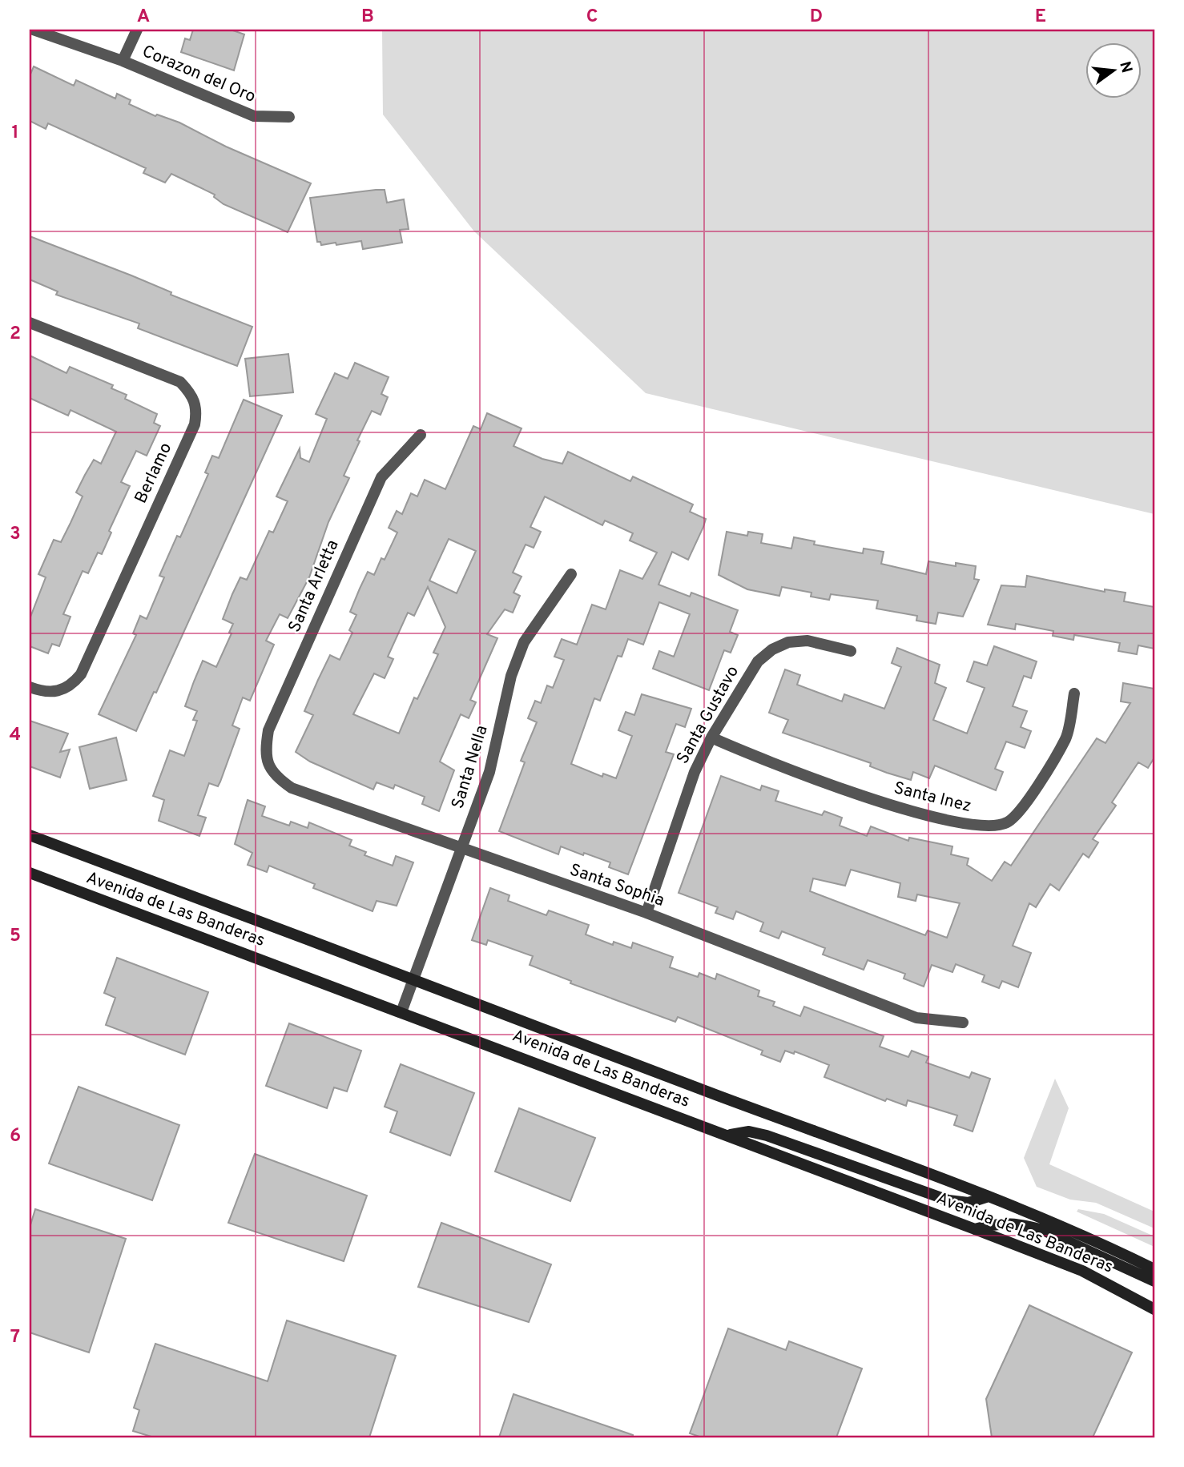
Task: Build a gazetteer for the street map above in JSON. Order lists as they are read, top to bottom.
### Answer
{
  "streets": {
    "main road": ["Avenida de Las Banderas"],
    "street": [
      "Corazon del Oro",
      "Berlamo",
      "Santa Arletta",
      "Santa Gustavo",
      "Santa Nella",
      "Santa Inez",
      "Santa Sophia"
    ]
  },
  "crossings": [
    ["Santa Arletta", "Santa Sophia"],
    ["Santa Gustavo", "Santa Inez"],
    ["Santa Gustavo", "Santa Sophia"],
    ["Santa Nella", "Santa Sophia"],
    ["Santa Nella", "Avenida de Las Banderas"]
  ],
  "north": "right",
  "grid": {
    "columns": [
      "A",
      "B",
      "C",
      "D",
      "E"
    ],
    "rows": [
      "1",
      "2",
      "3",
      "4",
      "5",
      "6",
      "7"
    ]
  }
}
